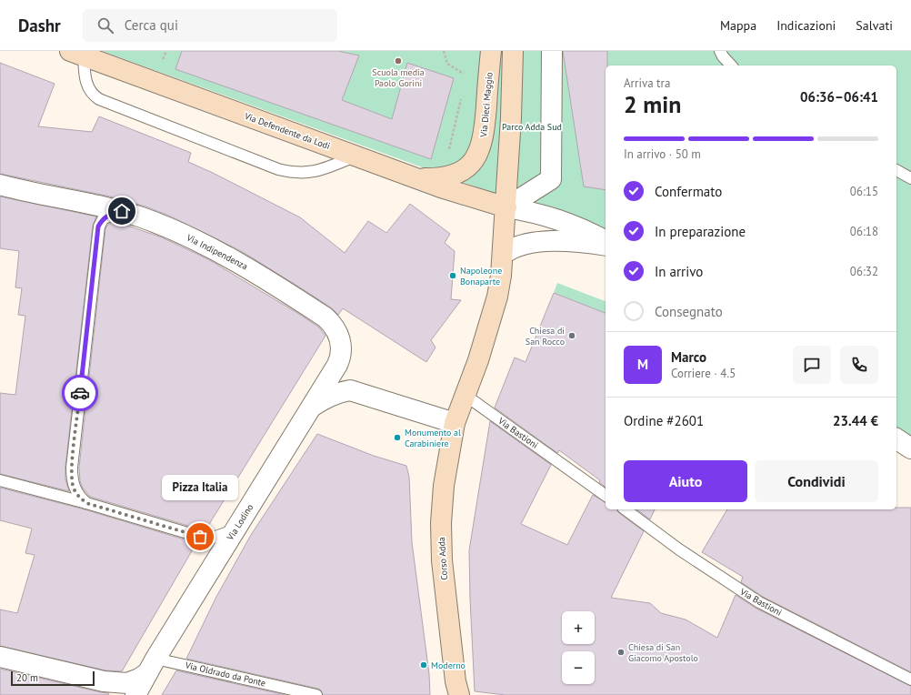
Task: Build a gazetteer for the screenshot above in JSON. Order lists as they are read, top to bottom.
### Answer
{
  "streets": {
    "street": [
      "Via Dieci Maggio",
      "Via Defendente da Lodi",
      "Via Indipendenza",
      "Via Lodino",
      "Corso Adda"
    ],
    "lane": ["Via Bastioni", "Via Oldrado da Ponte"]
  },
  "crossings": [
    ["Via Dieci Maggio", "Via Defendente da Lodi"],
    ["Via Defendente da Lodi", "Corso Adda"],
    ["Via Indipendenza", "Via Lodino"],
    ["Via Bastioni", "Corso Adda"],
    ["Via Lodino", "Via Oldrado da Ponte"]
  ],
  "parks": ["Parco Adda Sud"],
  "places": [
    "Scuola media Paolo Gorini",
    "Napoleone Bonaparte",
    "Chiesa di San Rocco",
    "Monumento al Carabiniere",
    "Pizza Italia",
    "Chiesa di San Giacomo Apostolo",
    "Moderno"
  ],
  "scale_bar": "20 m",
  "page": {
    "header": "Dashr",
    "search": "Cerca qui",
    "nav": ["Mappa", "Indicazioni", "Salvati"],
    "heading": ["2 min", "Arriva tra", "06:36–06:41"],
    "panel": [
      "Marco",
      "Corriere · 4.5",
      "Ordine #2601",
      "23.44 €"
    ],
    "bar": "In arrivo · 50 m",
    "list": [
      ["Confermato", "06:15"],
      ["In preparazione", "06:18"],
      ["In arrivo", "06:32"],
      "Consegnato"
    ],
    "round": "M",
    "buttons": ["Aiuto", "Condividi"],
    "bubble": "Pizza Italia",
    "map_buttons": ["+", "−"],
    "scale": "20 m"
  }
}
